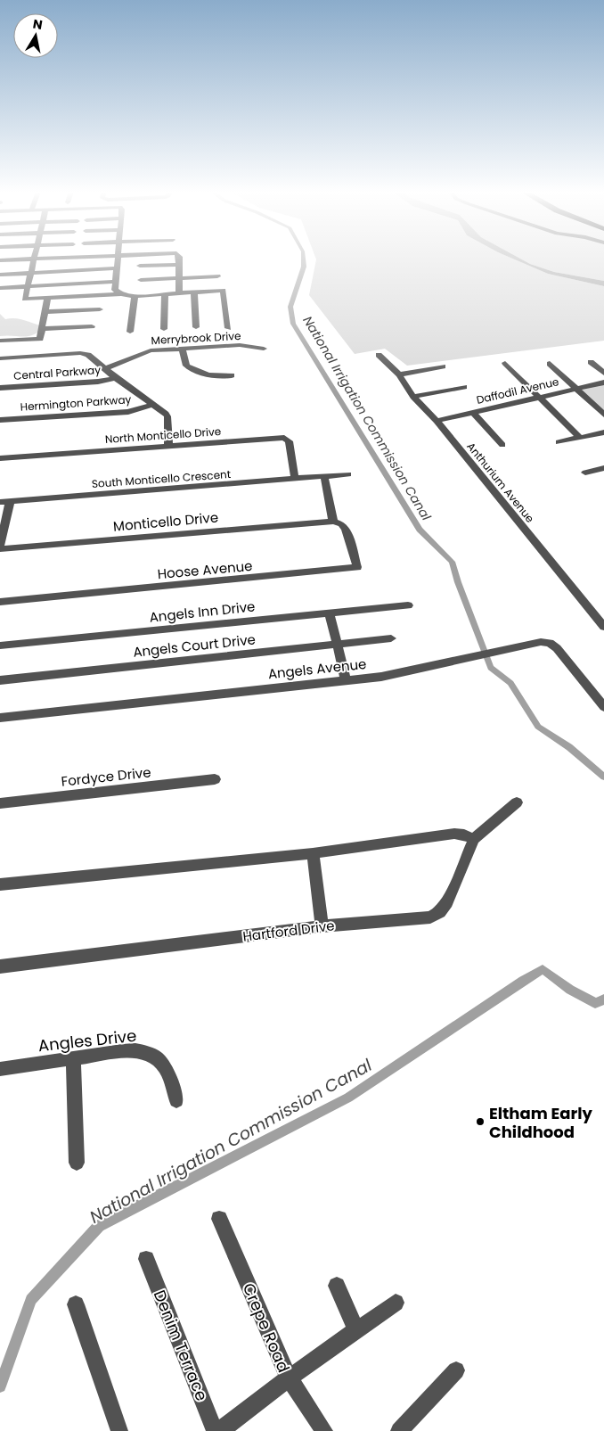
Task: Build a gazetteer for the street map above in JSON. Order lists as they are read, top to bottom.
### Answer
{
  "streets": {
    "street": [
      "Merrybrook Drive",
      "Central Parkway",
      "Daffodil Avenue",
      "Hermington Parkway",
      "North Monticello Drive",
      "South Monticello Crescent",
      "Anthurium Avenue",
      "Monticello Drive",
      "Hoose Avenue",
      "Angels Inn Drive",
      "Angels Court Drive",
      "Angels Avenue",
      "Fordyce Drive",
      "Hartford Drive",
      "Angles Drive",
      "Crepe Road",
      "Denim Terrace"
    ]
  },
  "crossings": [
    ["Daffodil Avenue", "Anthurium Avenue"],
    ["North Monticello Drive", "South Monticello Crescent"],
    ["Monticello Drive", "Hoose Avenue"]
  ],
  "water": ["National Irrigation Commission Canal"],
  "places": ["Eltham Early Childhood"],
  "north": "top"
}
